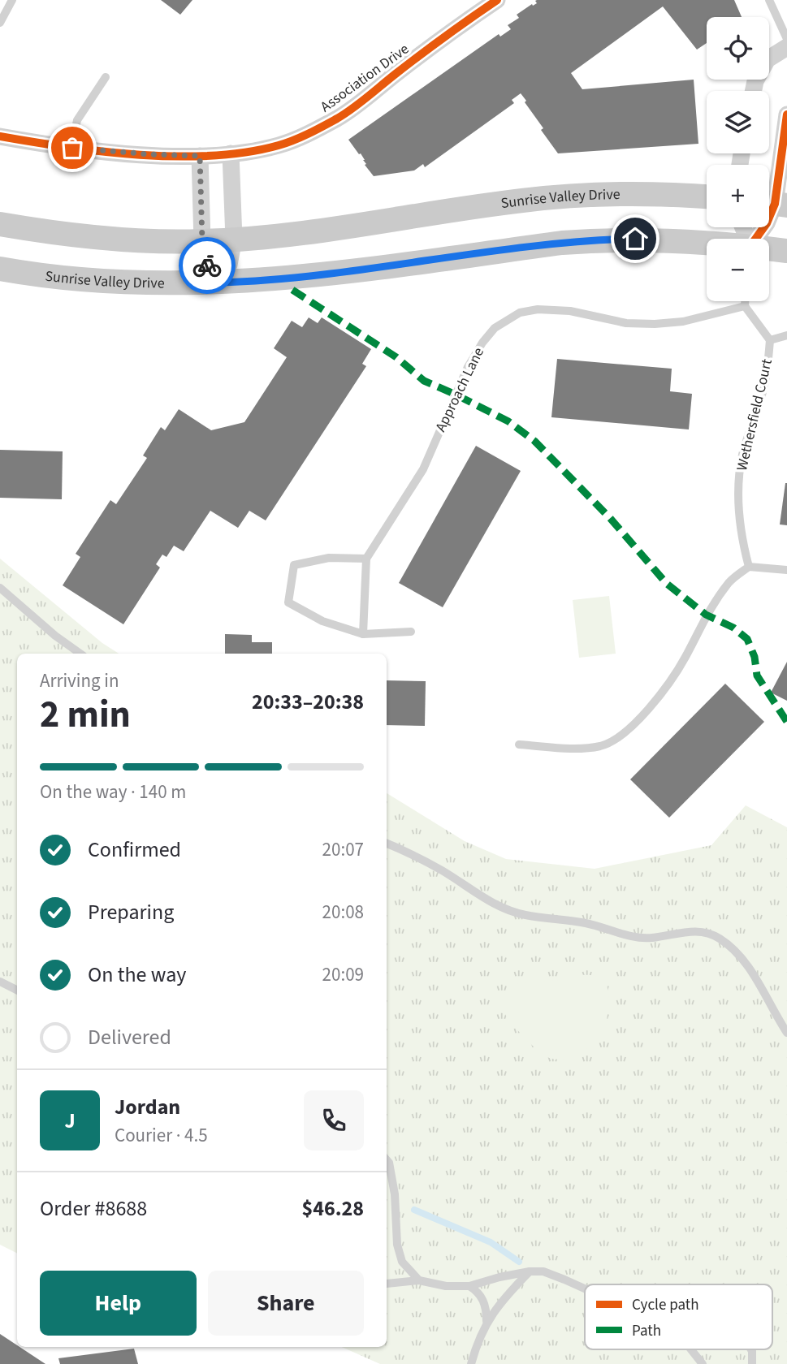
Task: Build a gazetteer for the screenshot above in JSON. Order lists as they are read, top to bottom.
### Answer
{
  "streets": {
    "main road": ["Sunrise Valley Drive"],
    "street": ["Association Drive"],
    "lane": ["Approach Lane", "Wethersfield Court"]
  },
  "crossings": [
    ["Approach Lane", "Wethersfield Court"]
  ],
  "legend": ["Cycle path", "Path"],
  "page": {
    "map_buttons": ["+", "−"],
    "heading": ["2 min", "Arriving in", "20:33–20:38"],
    "panel": [
      "Jordan",
      "Courier · 4.5",
      "Order #8688",
      "$46.28"
    ],
    "bar": "On the way · 140 m",
    "list": [
      ["Confirmed", "20:07"],
      ["Preparing", "20:08"],
      ["On the way", "20:09"],
      "Delivered"
    ],
    "round": "J",
    "buttons": ["Help", "Share"]
  }
}
